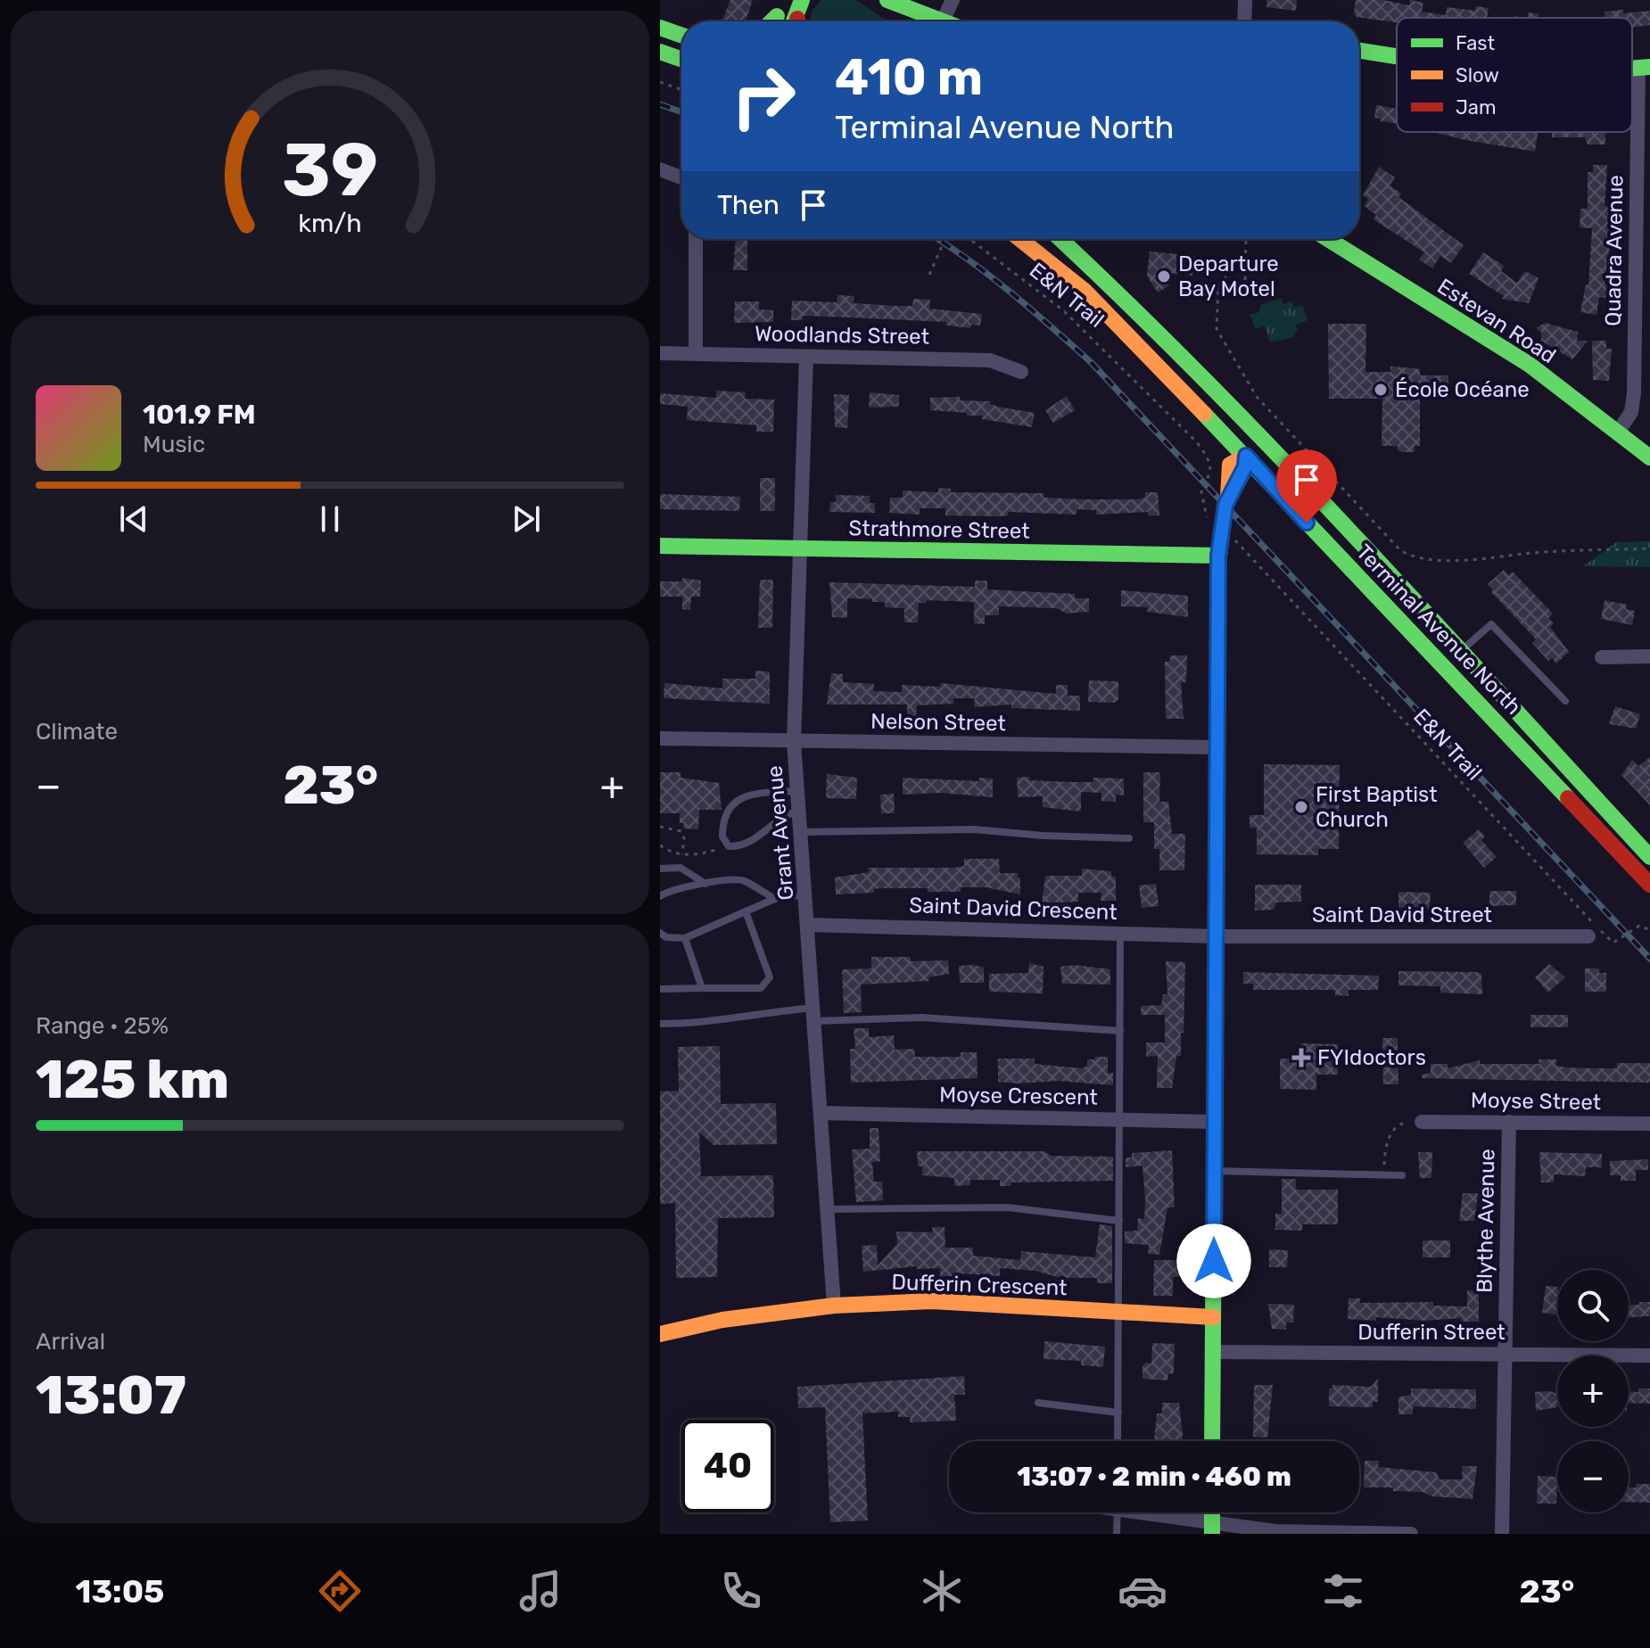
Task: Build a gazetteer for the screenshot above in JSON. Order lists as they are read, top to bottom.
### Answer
{
  "streets": {
    "street": [
      "Quadra Avenue",
      "Estevan Road",
      "Woodlands Street",
      "Strathmore Street",
      "Terminal Avenue North",
      "Nelson Street",
      "Grant Avenue",
      "Saint David Crescent",
      "Saint David Street",
      "Moyse Crescent",
      "Moyse Street",
      "Blythe Avenue",
      "Dufferin Crescent",
      "Dufferin Street"
    ],
    "path": ["E&N Trail"]
  },
  "crossings": [
    ["Quadra Avenue", "Estevan Road"],
    ["Woodlands Street", "Grant Avenue"],
    ["Strathmore Street", "Grant Avenue"],
    ["Nelson Street", "Grant Avenue"],
    ["Grant Avenue", "Saint David Crescent"],
    ["Grant Avenue", "Moyse Crescent"],
    ["Grant Avenue", "Dufferin Crescent"],
    ["Saint David Crescent", "Saint David Street"],
    ["Moyse Street", "Blythe Avenue"],
    ["Blythe Avenue", "Dufferin Street"]
  ],
  "places": {
    "other": ["Departure Bay Motel", "École Océane", "First Baptist Church"],
    "health": ["FYIdoctors"]
  },
  "legend": ["Fast", "Slow", "Jam"],
  "page": {
    "turn": ["410 m", "Terminal Avenue North"],
    "then": "Then",
    "song": ["101.9 FM", "Music"],
    "tile": [
      "Climate",
      ["Range · 25%", "125 km"],
      ["Arrival", "13:07"]
    ],
    "heat": ["−", "23°", "+"],
    "map_buttons": ["+", "−"],
    "limit": "40",
    "trip": "13:07 · 2 min · 460 m",
    "tabs": ["13:05", "23°"],
    "gauge": ["39", "km/h"]
  }
}
